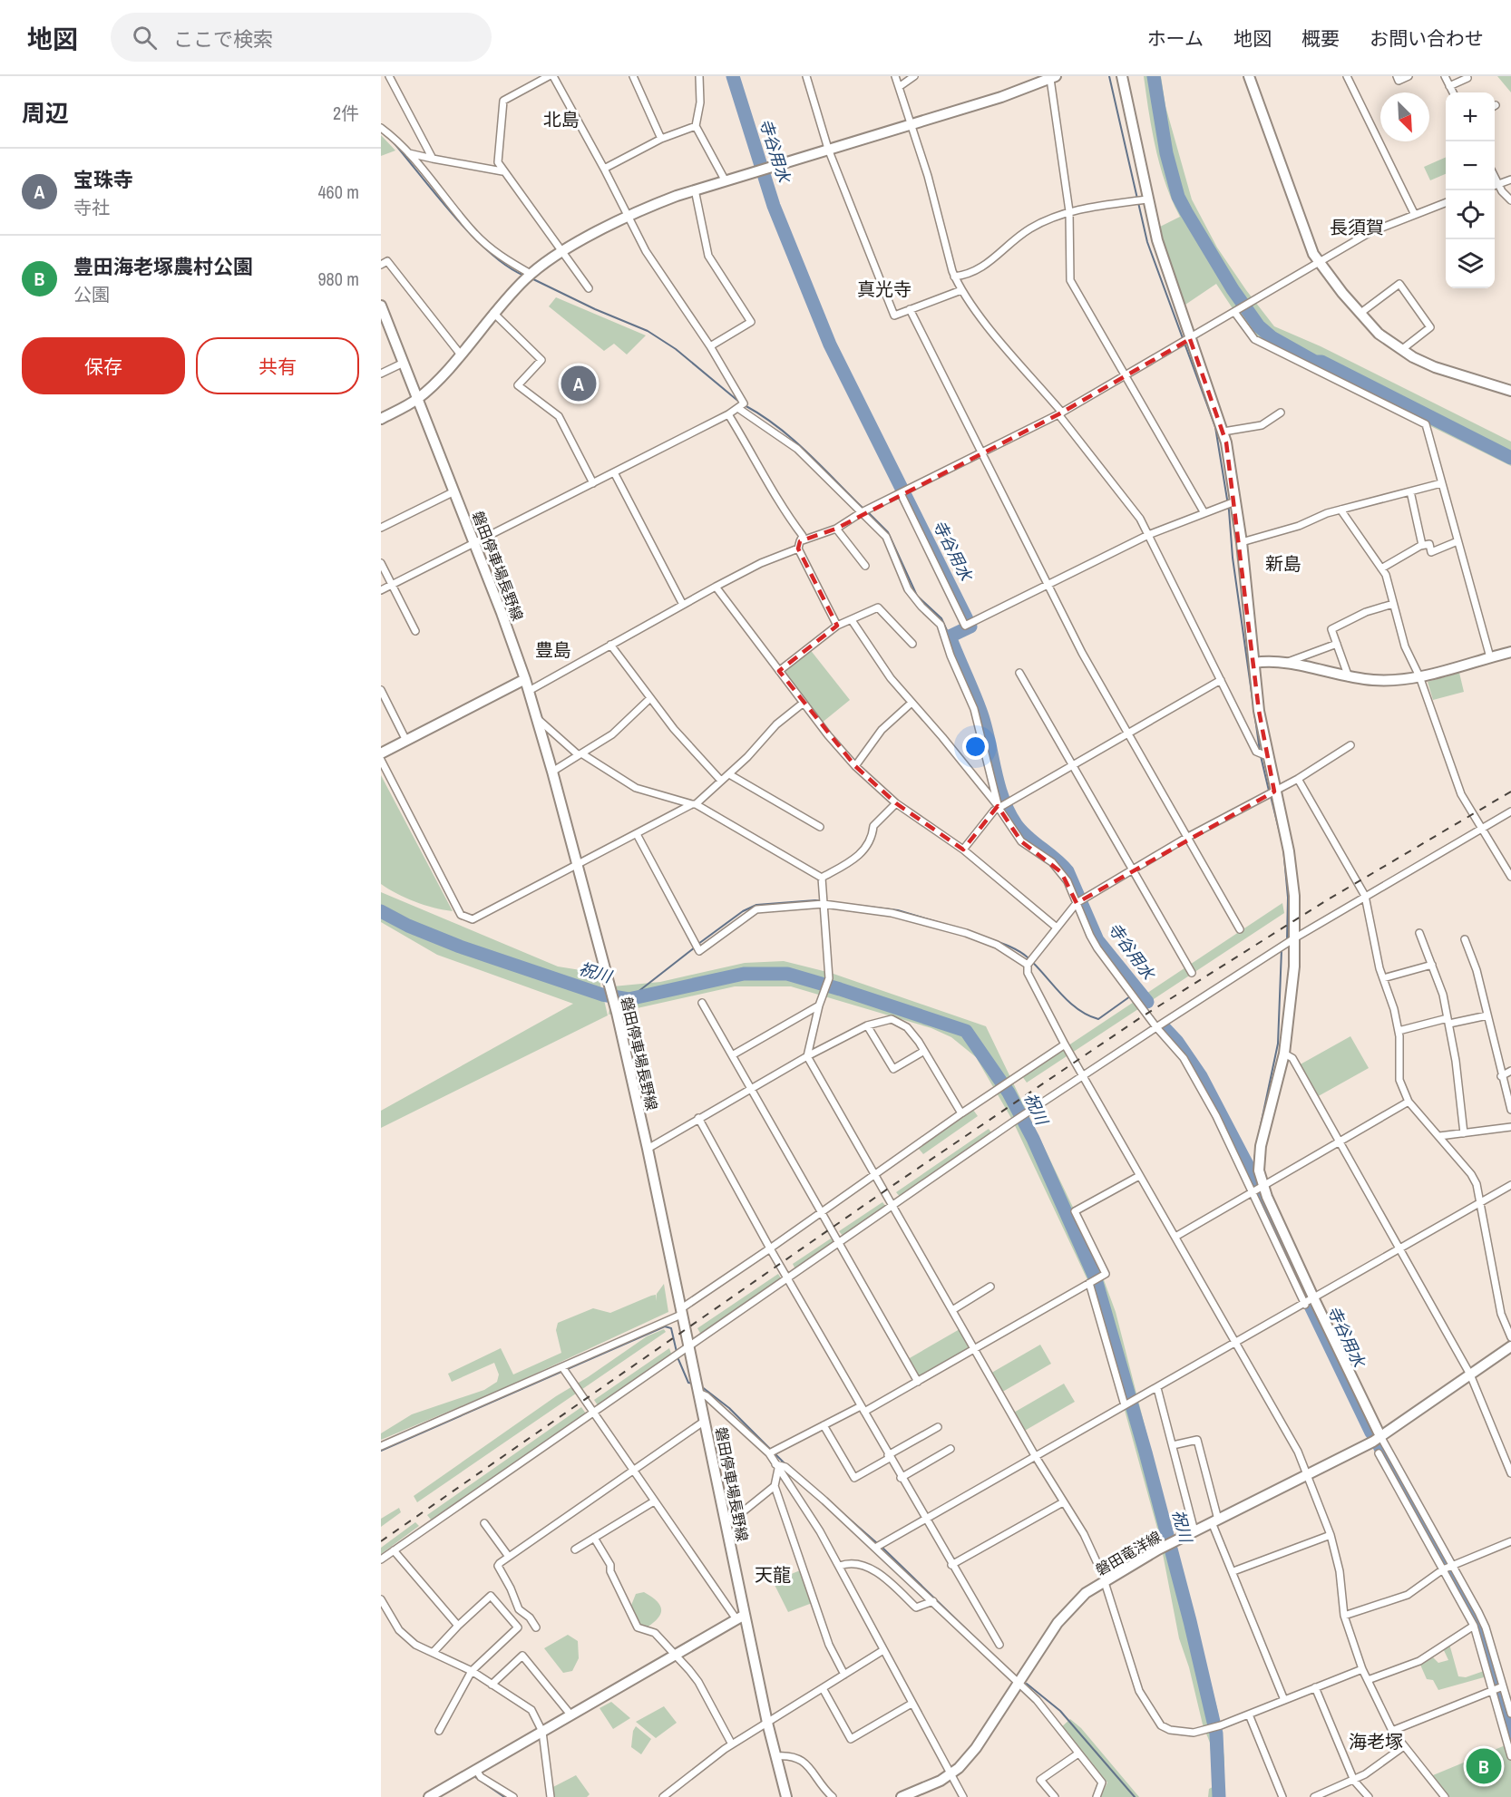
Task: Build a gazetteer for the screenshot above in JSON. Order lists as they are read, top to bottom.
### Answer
{
  "streets": {
    "street": ["磐田停車場長野線", "磐田竜洋線"]
  },
  "districts": [
    "北島",
    "長須賀",
    "真光寺",
    "新島",
    "豊島",
    "天龍",
    "海老塚"
  ],
  "water": ["寺谷用水", "祝川"],
  "north": "bottom right",
  "page": {
    "header": "地図",
    "search": "ここで検索",
    "nav": [
      "ホーム",
      "地図",
      "概要",
      "お問い合わせ"
    ],
    "heading": ["周辺", "2件"],
    "map_buttons": ["+", "−"],
    "list": [
      {
        "mark": "A",
        "name": "宝珠寺",
        "note": "寺社",
        "value": "460 m"
      },
      {
        "mark": "B",
        "name": "豊田海老塚農村公園",
        "note": "公園",
        "value": "980 m"
      }
    ],
    "buttons": ["保存", "共有"],
    "pins": ["A", "B"]
  }
}
